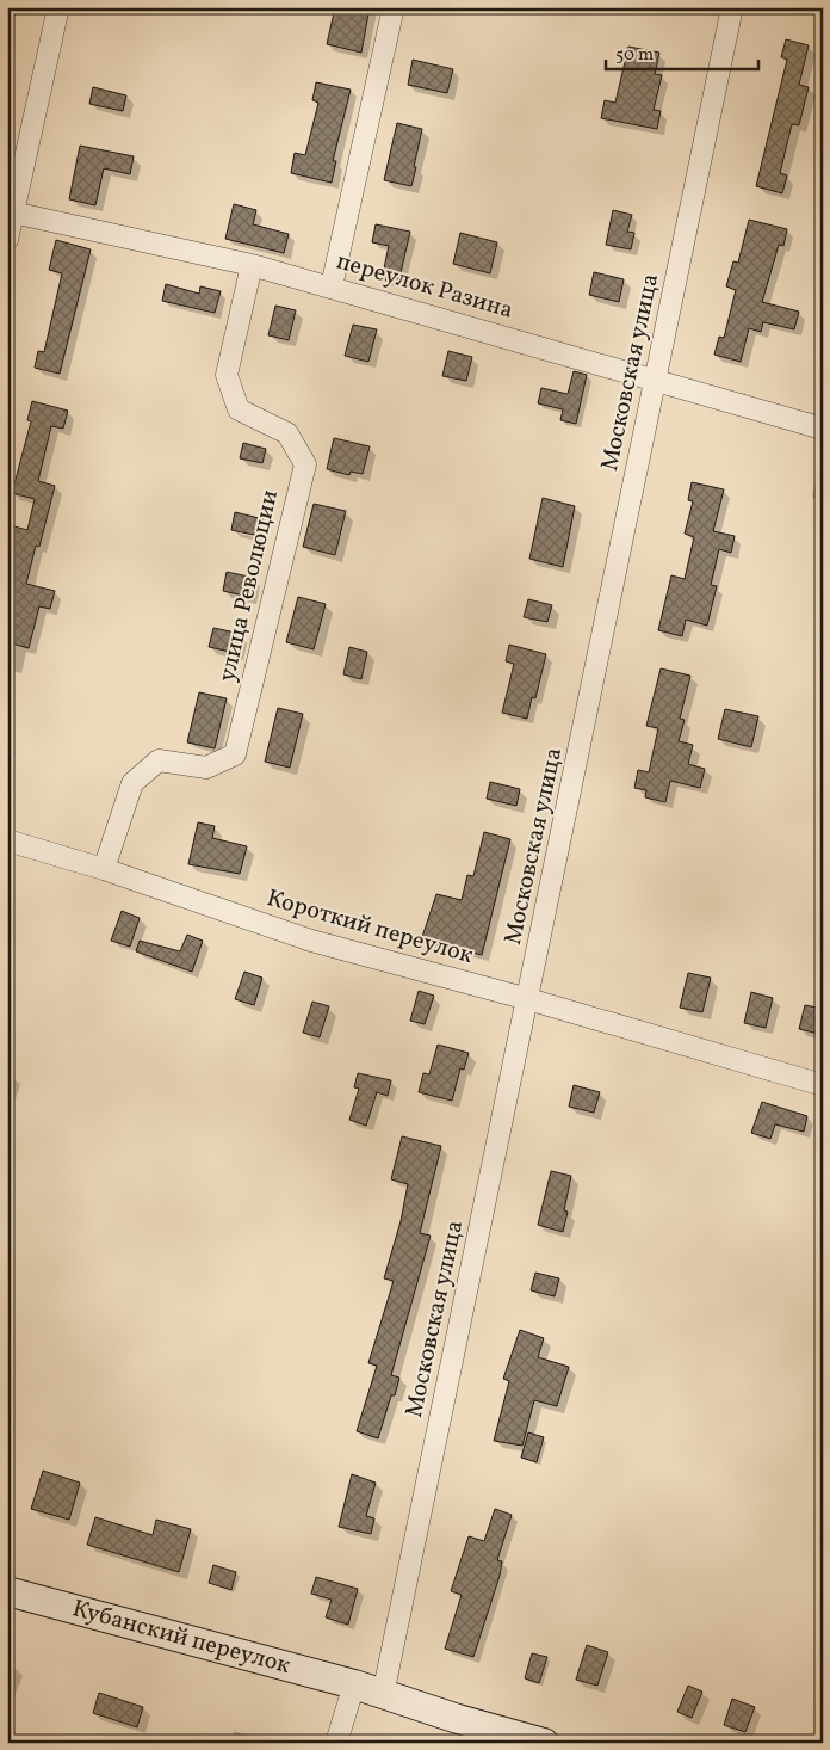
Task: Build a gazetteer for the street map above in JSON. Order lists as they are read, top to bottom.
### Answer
{
  "streets": {
    "street": [
      "переулок Разина",
      "Московская улица",
      "улица Революции",
      "Короткий переулок",
      "Кубанский переулок"
    ]
  },
  "crossings": [
    ["переулок Разина", "Московская улица"],
    ["переулок Разина", "улица Революции"],
    ["Московская улица", "Короткий переулок"],
    ["Московская улица", "Кубанский переулок"],
    ["улица Революции", "Короткий переулок"]
  ],
  "scale_bar": "50 m"
}
